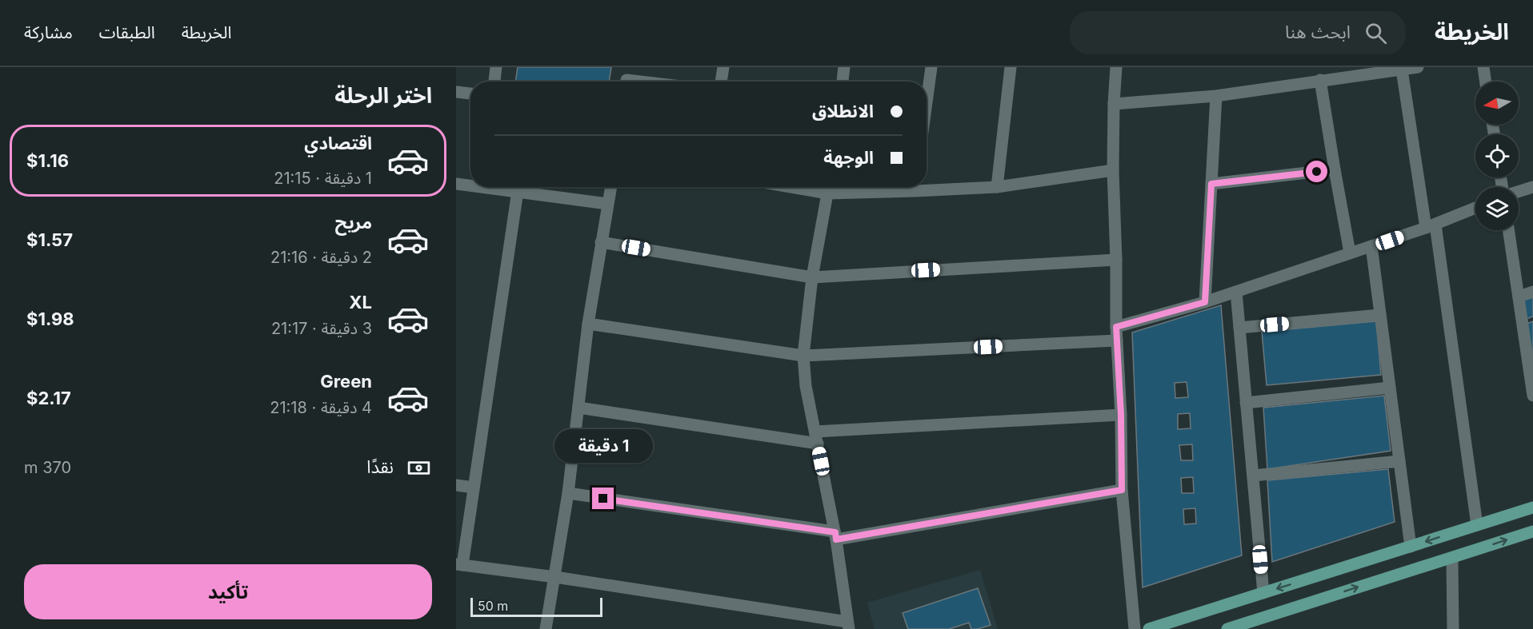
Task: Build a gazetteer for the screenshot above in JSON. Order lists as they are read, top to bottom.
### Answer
{
  "scale_bar": "50 m",
  "north": "left",
  "page": {
    "header": "الخريطة",
    "search": "ابحث هنا",
    "nav": ["الخريطة", "الطبقات", "مشاركة"],
    "heading": "اختر الرحلة",
    "banner": ["الانطلاق", "الوجهة"],
    "list": [
      {
        "name": "اقتصادي",
        "note": "1 دقيقة · 21:15",
        "value": "$1.16"
      },
      {
        "name": "مريح",
        "note": "2 دقيقة · 21:16",
        "value": "$1.57"
      },
      {
        "name": "XL",
        "note": "3 دقيقة · 21:17",
        "value": "$1.98"
      },
      {
        "name": "Green",
        "note": "4 دقيقة · 21:18",
        "value": "$2.17"
      }
    ],
    "bubble": "1 دقيقة",
    "pay": ["نقدًا", "370 m"],
    "buttons": "تأكيد",
    "scale": "50 m"
  }
}
